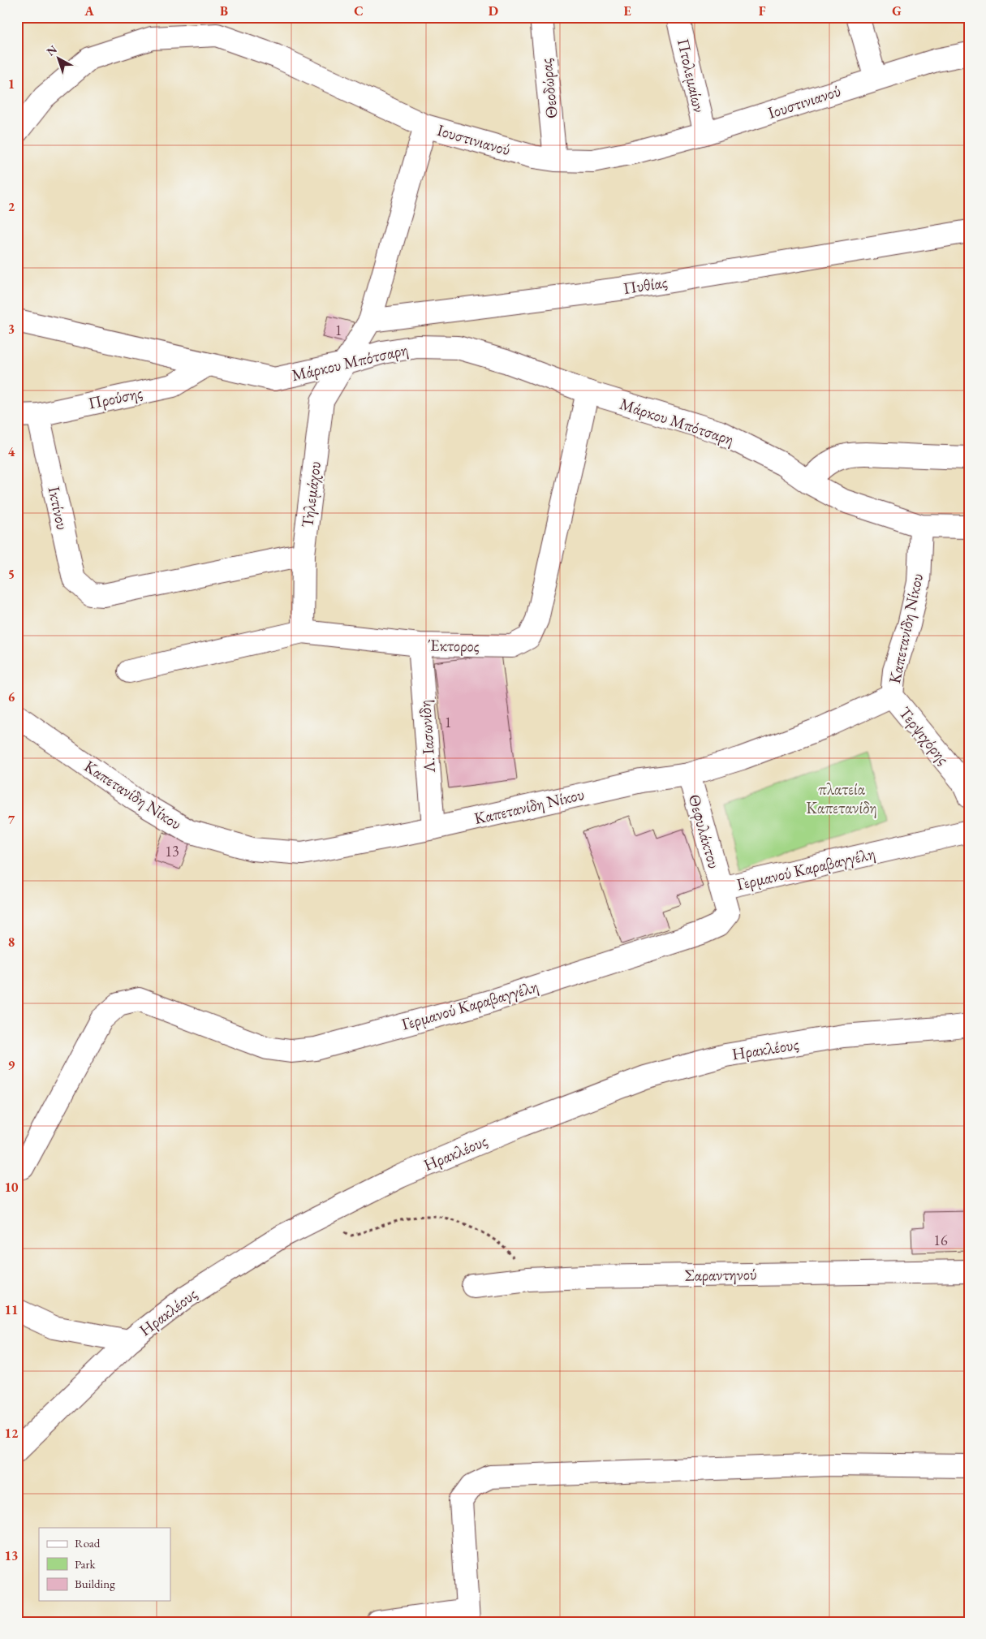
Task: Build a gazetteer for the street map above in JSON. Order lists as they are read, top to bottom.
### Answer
{
  "streets": {
    "street": [
      "Πτολεμαίων",
      "Θεοδώρας",
      "Ιουστινιανού",
      "Πυθίας",
      "Μάρκου Μπότσαρη",
      "Προύσης",
      "Τηλεμάχου",
      "Ικτίνου",
      "Καπετανίδη Νίκου",
      "Έκτορος",
      "Τερψιχόρης",
      "Λ. Ιασωνίδη",
      "Θεφυλάκτου",
      "Γερμανού Καραβαγγέλη",
      "Ηρακλέους",
      "Σαραντηνού"
    ]
  },
  "crossings": [
    ["Πτολεμαίων", "Ιουστινιανού"],
    ["Θεοδώρας", "Ιουστινιανού"],
    ["Μάρκου Μπότσαρη", "Προύσης"],
    ["Μάρκου Μπότσαρη", "Τηλεμάχου"],
    ["Μάρκου Μπότσαρη", "Καπετανίδη Νίκου"],
    ["Μάρκου Μπότσαρη", "Έκτορος"],
    ["Προύσης", "Ικτίνου"],
    ["Τηλεμάχου", "Ικτίνου"],
    ["Τηλεμάχου", "Έκτορος"],
    ["Καπετανίδη Νίκου", "Τερψιχόρης"],
    ["Καπετανίδη Νίκου", "Λ. Ιασωνίδη"],
    ["Καπετανίδη Νίκου", "Θεφυλάκτου"],
    ["Έκτορος", "Λ. Ιασωνίδη"],
    ["Θεφυλάκτου", "Γερμανού Καραβαγγέλη"]
  ],
  "parks": ["πλατεία Καπετανίδη"],
  "house_numbers": [
    "1",
    "1",
    "13",
    "16"
  ],
  "legend": ["Road", "Park", "Building"],
  "north": "top left",
  "grid": {
    "columns": [
      "A",
      "B",
      "C",
      "D",
      "E",
      "F",
      "G"
    ],
    "rows": [
      "1",
      "2",
      "3",
      "4",
      "5",
      "6",
      "7",
      "8",
      "9",
      "10",
      "11",
      "12",
      "13"
    ]
  }
}
